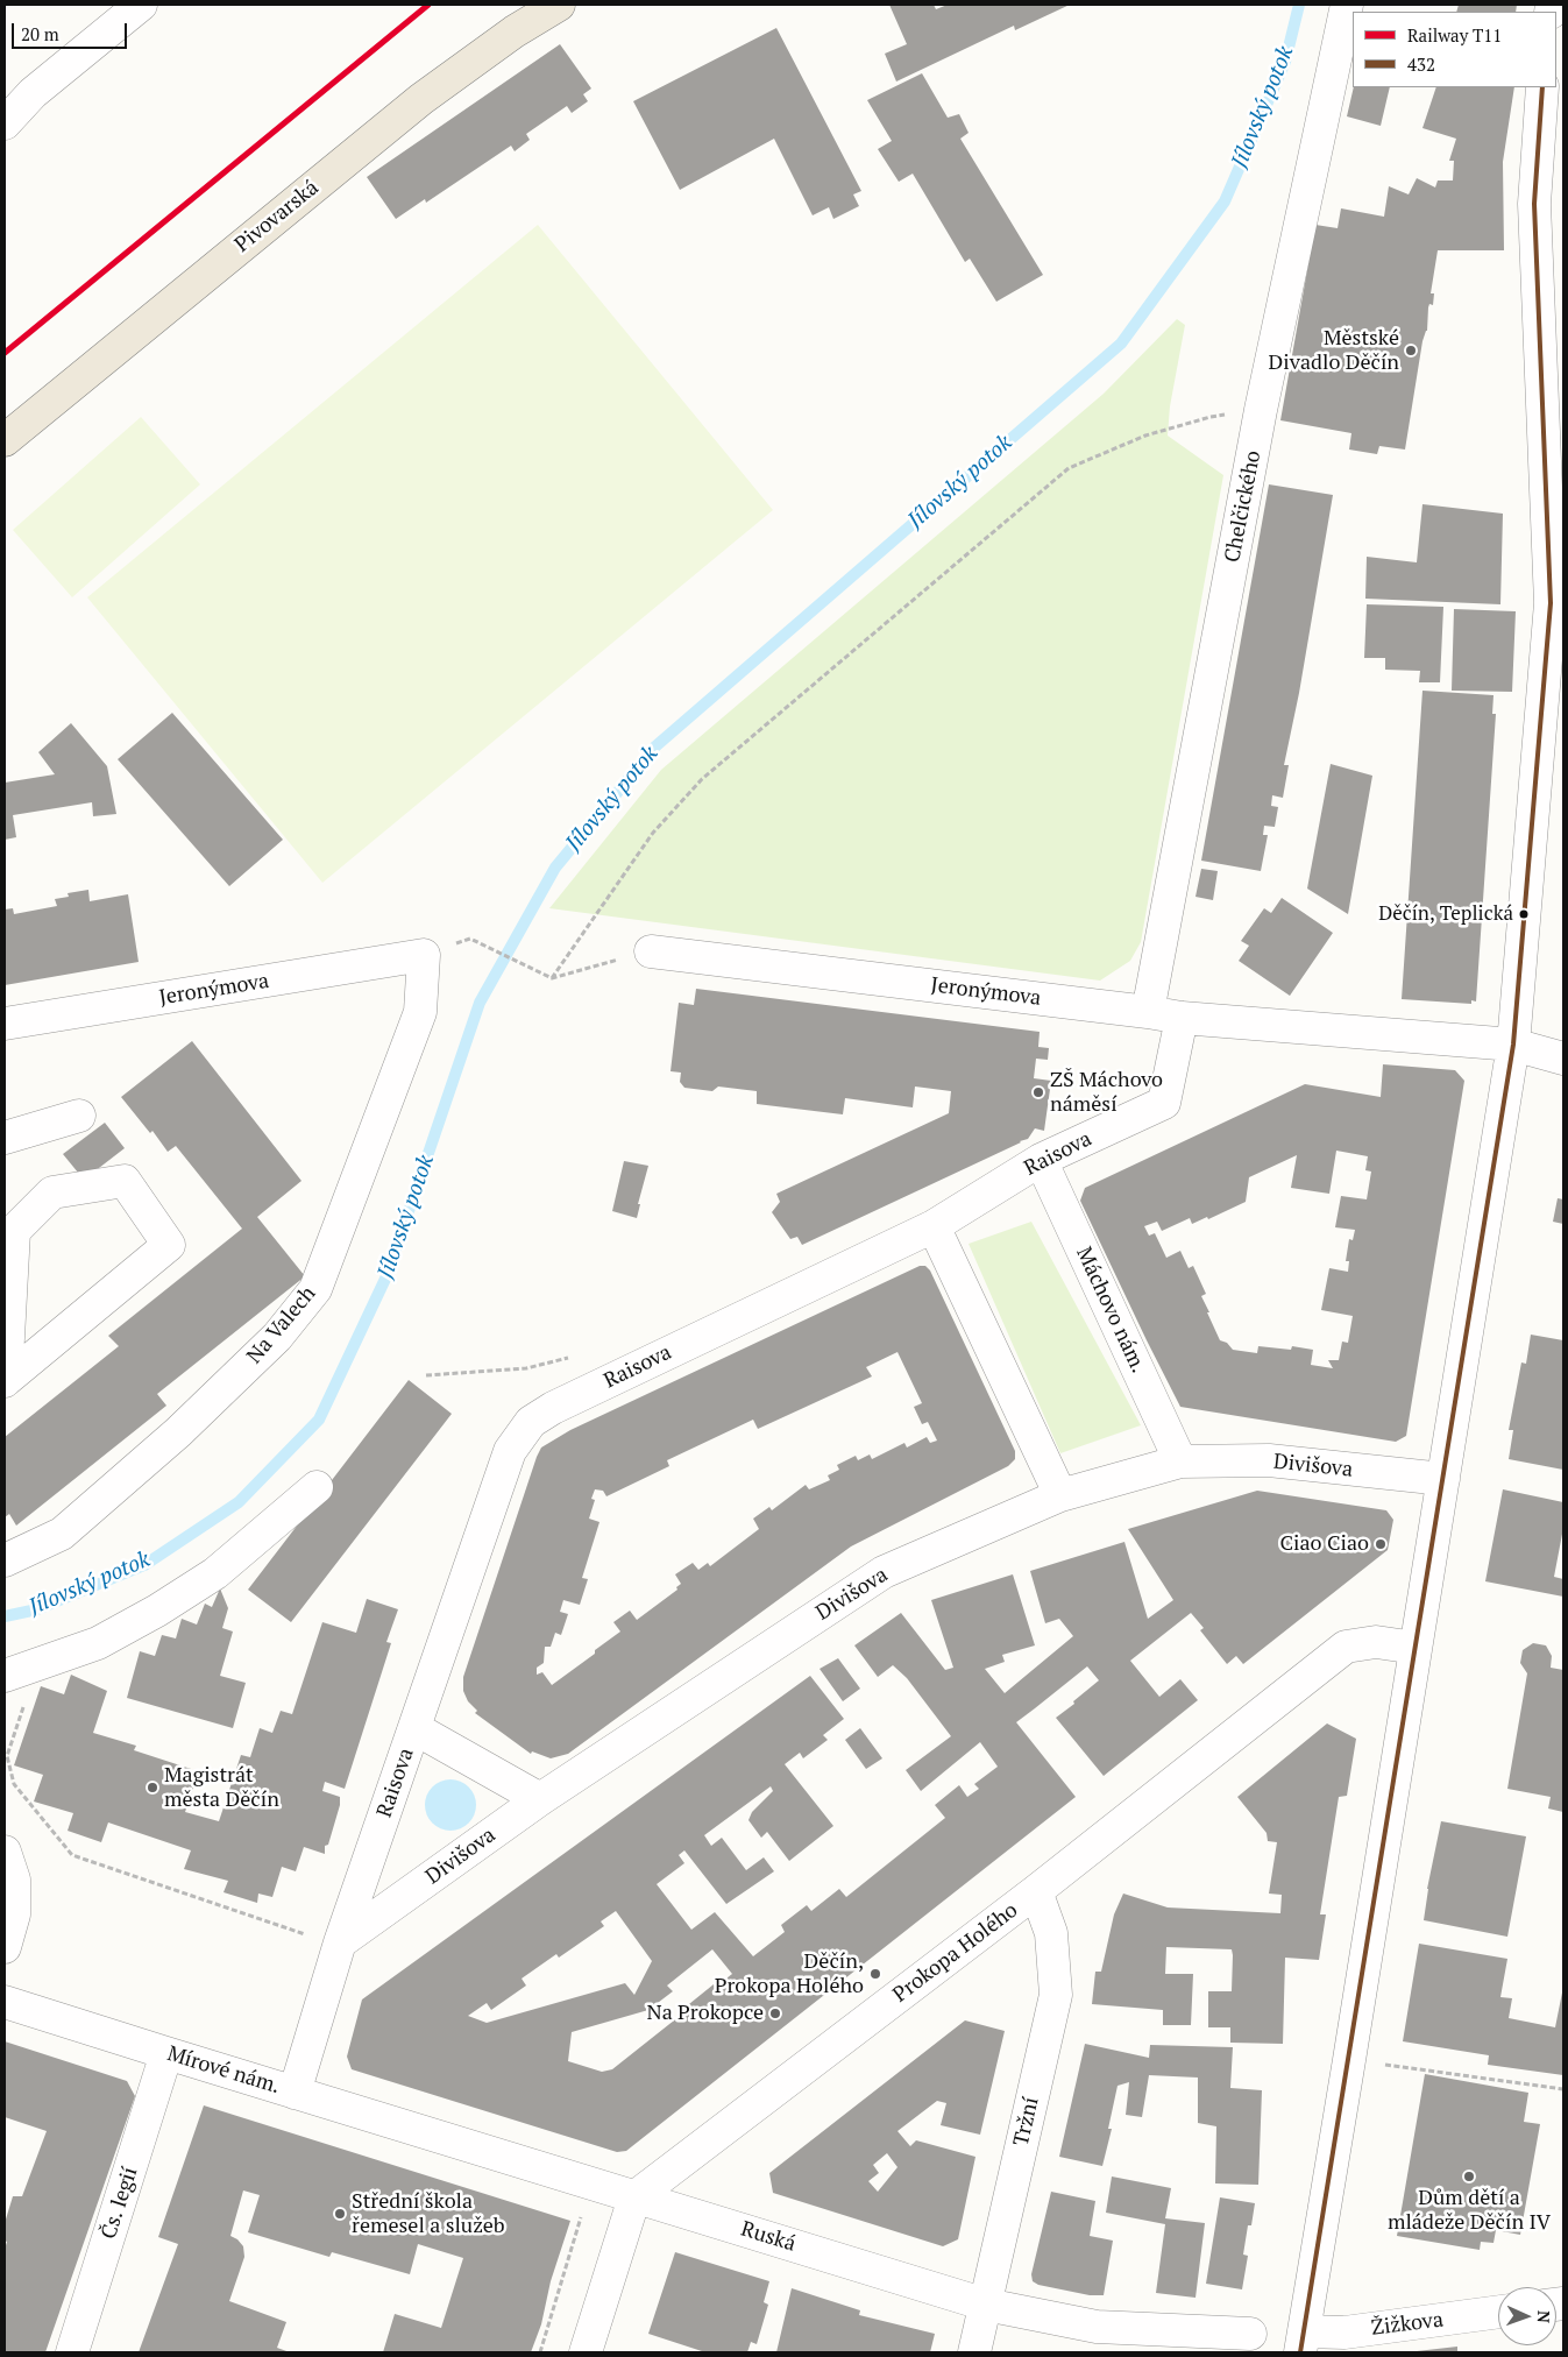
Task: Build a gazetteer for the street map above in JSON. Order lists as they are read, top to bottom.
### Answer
{
  "streets": {
    "main road": ["Pivovarská"],
    "street": [
      "Chelčického",
      "Jeronýmova",
      "Raisova",
      "Máchovo nám.",
      "Na Valech",
      "Divišova",
      "Prokopa Holého",
      "Mírové nám.",
      "Tržní",
      "Čs. legií",
      "Ruská",
      "Žižkova"
    ]
  },
  "crossings": [
    ["Chelčického", "Jeronýmova"],
    ["Jeronýmova", "Raisova"],
    ["Jeronýmova", "Na Valech"],
    ["Raisova", "Máchovo nám."],
    ["Raisova", "Divišova"],
    ["Raisova", "Mírové nám."],
    ["Máchovo nám.", "Divišova"],
    ["Divišova", "Mírové nám."],
    ["Prokopa Holého", "Tržní"],
    ["Prokopa Holého", "Ruská"],
    ["Mírové nám.", "Čs. legií"],
    ["Mírové nám.", "Ruská"],
    ["Tržní", "Ruská"]
  ],
  "water": ["Jílovský potok"],
  "places": [
    "Městské Divadlo Děčín",
    "Děčín, Teplická",
    "ZŠ Máchovo náměsí",
    "Ciao Ciao",
    "Magistrát města Děčín",
    "Děčín, Prokopa Holého",
    "Na Prokopce",
    "Dům dětí a mládeže Děčín IV",
    "Střední škola řemesel a služeb"
  ],
  "lines": ["rail line T11", "transit line 432"],
  "legend": ["Railway T11", "432"],
  "scale_bar": "20 m",
  "north": "right"
}
